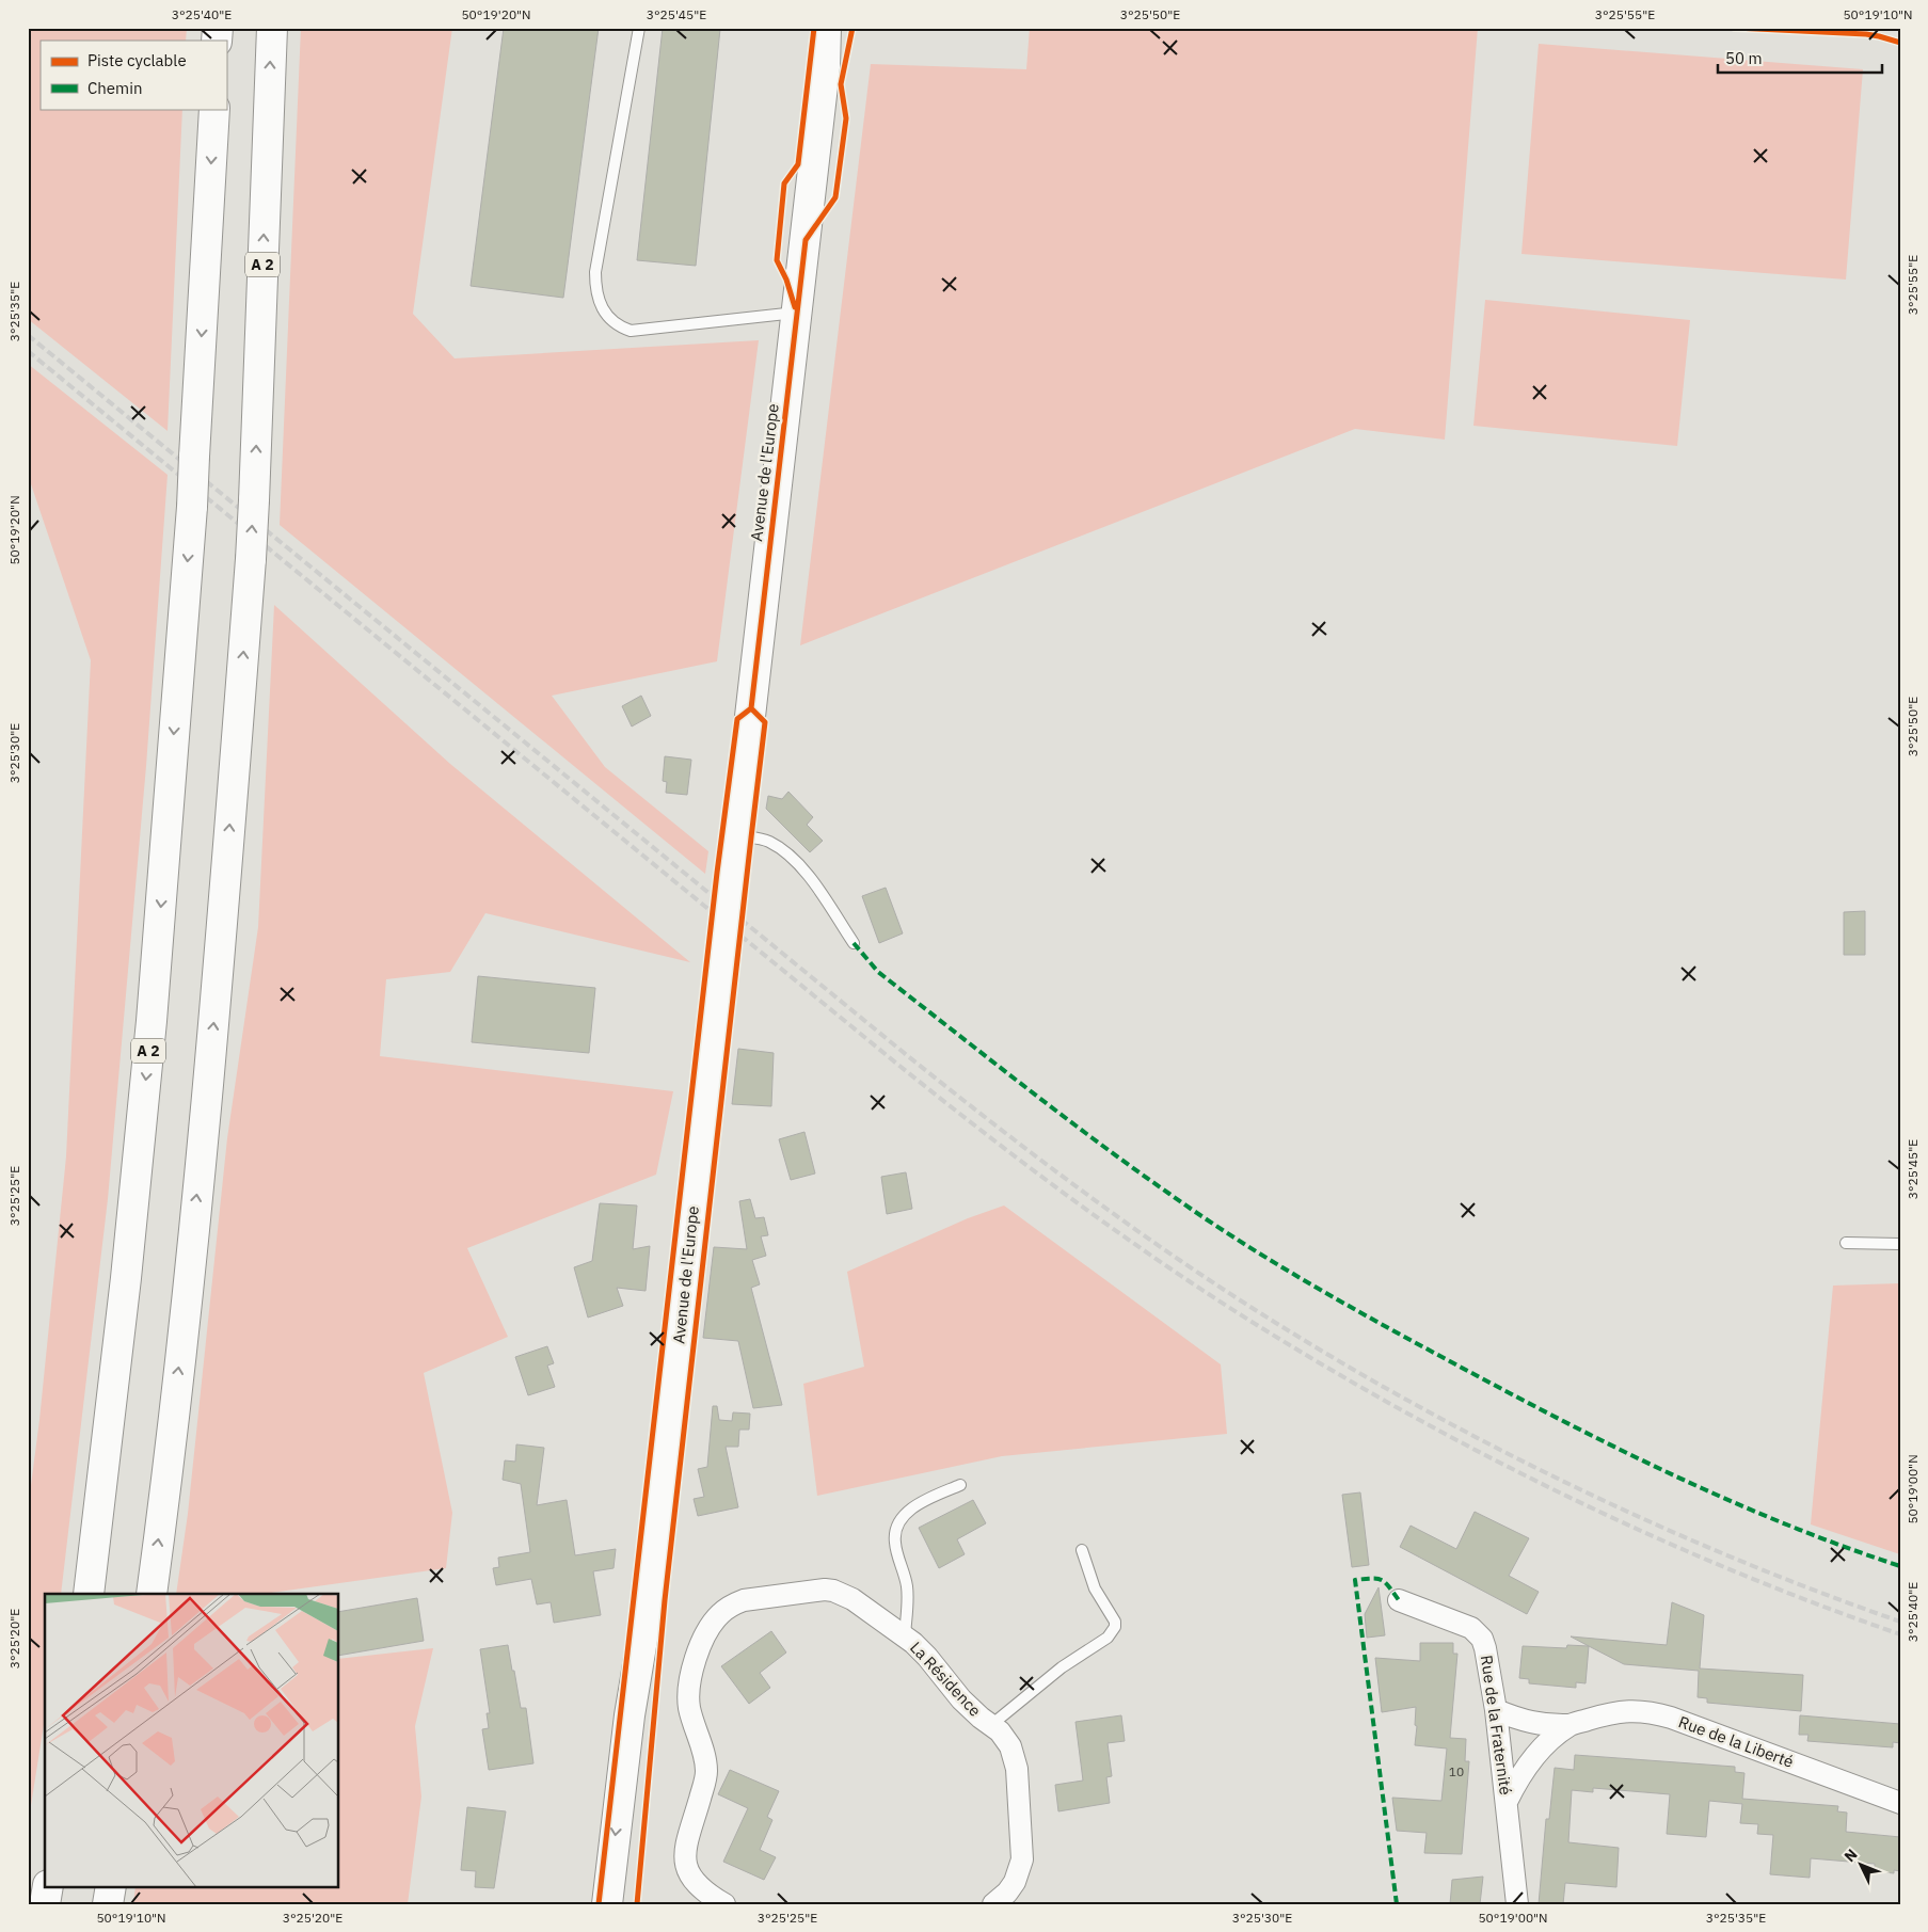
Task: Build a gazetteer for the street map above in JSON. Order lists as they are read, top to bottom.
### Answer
{
  "streets": {
    "main road": ["A 2", "Avenue de l'Europe"],
    "street": ["La Résidence", "Rue de la Fraternité", "Rue de la Liberté"]
  },
  "crossings": [
    ["Rue de la Fraternité", "Rue de la Liberté"]
  ],
  "house_numbers": ["10"],
  "legend": ["Piste cyclable", "Chemin"],
  "scale_bar": "50 m",
  "north": "top left",
  "coordinates": [
    "3°25'40\"E",
    "50°19'20\"N",
    "3°25'45\"E",
    "3°25'50\"E",
    "3°25'55\"E",
    "50°19'10\"N",
    "3°25'35\"E",
    "3°25'30\"E",
    "3°25'25\"E",
    "50°19'00\"N",
    "3°25'20\"E"
  ]
}
